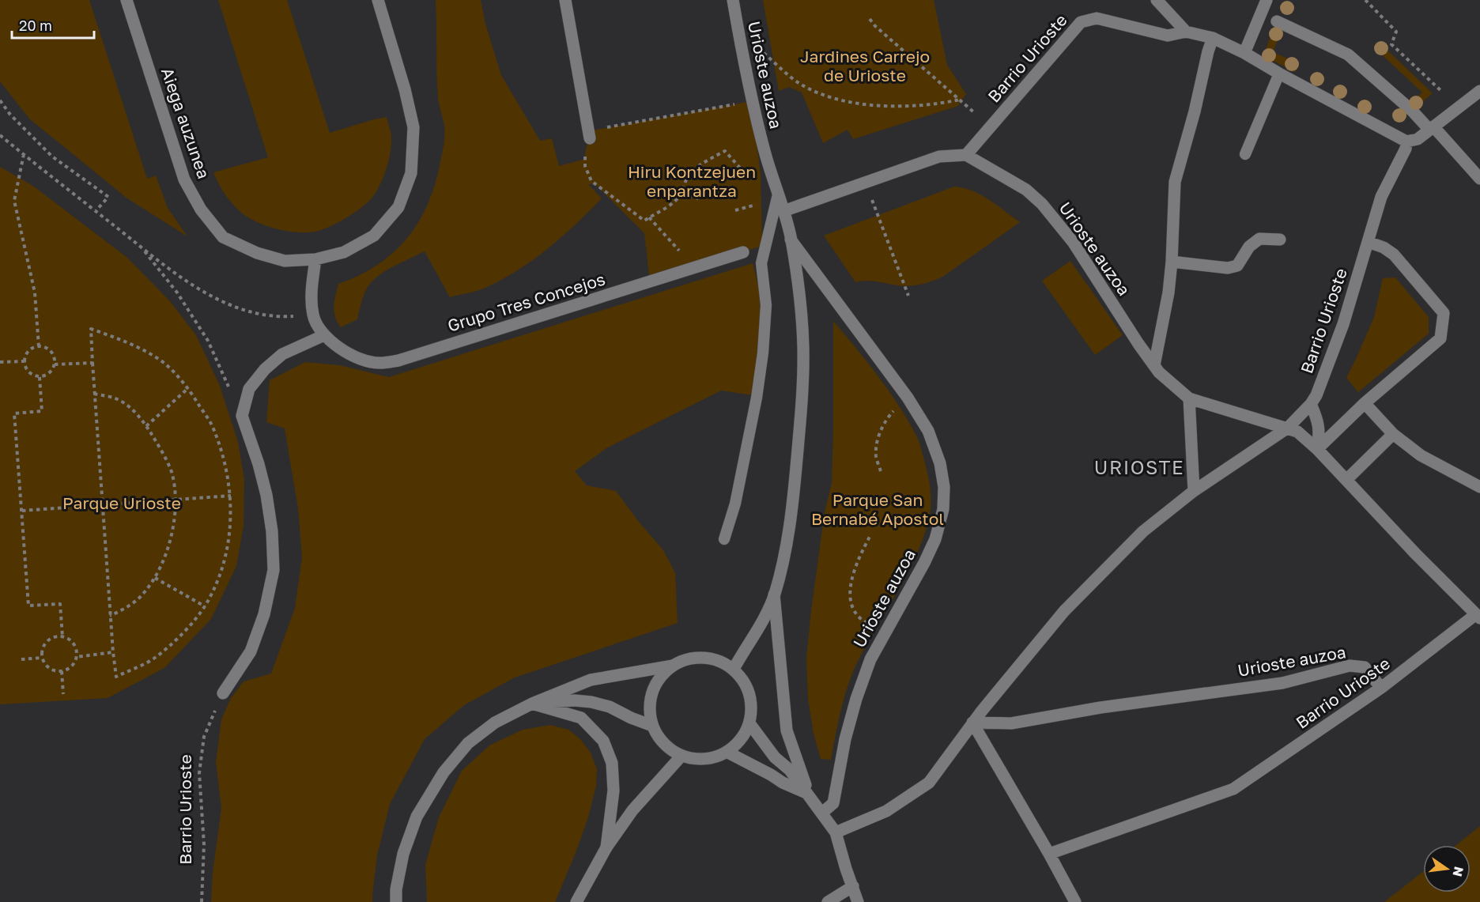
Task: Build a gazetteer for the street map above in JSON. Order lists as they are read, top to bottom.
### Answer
{
  "streets": {
    "street": [
      "Barrio Urioste",
      "Urioste auzoa",
      "Aiega auzunea",
      "Grupo Tres Concejos"
    ]
  },
  "crossings": [
    ["Barrio Urioste", "Urioste auzoa"],
    ["Aiega auzunea", "Grupo Tres Concejos"]
  ],
  "districts": ["URIOSTE"],
  "parks": [
    "Jardines Carrejo de Urioste",
    "Hiru Kontzejuen enparantza",
    "Parque San Bernabé Apostol",
    "Parque Urioste"
  ],
  "scale_bar": "20 m",
  "north": "right"
}
